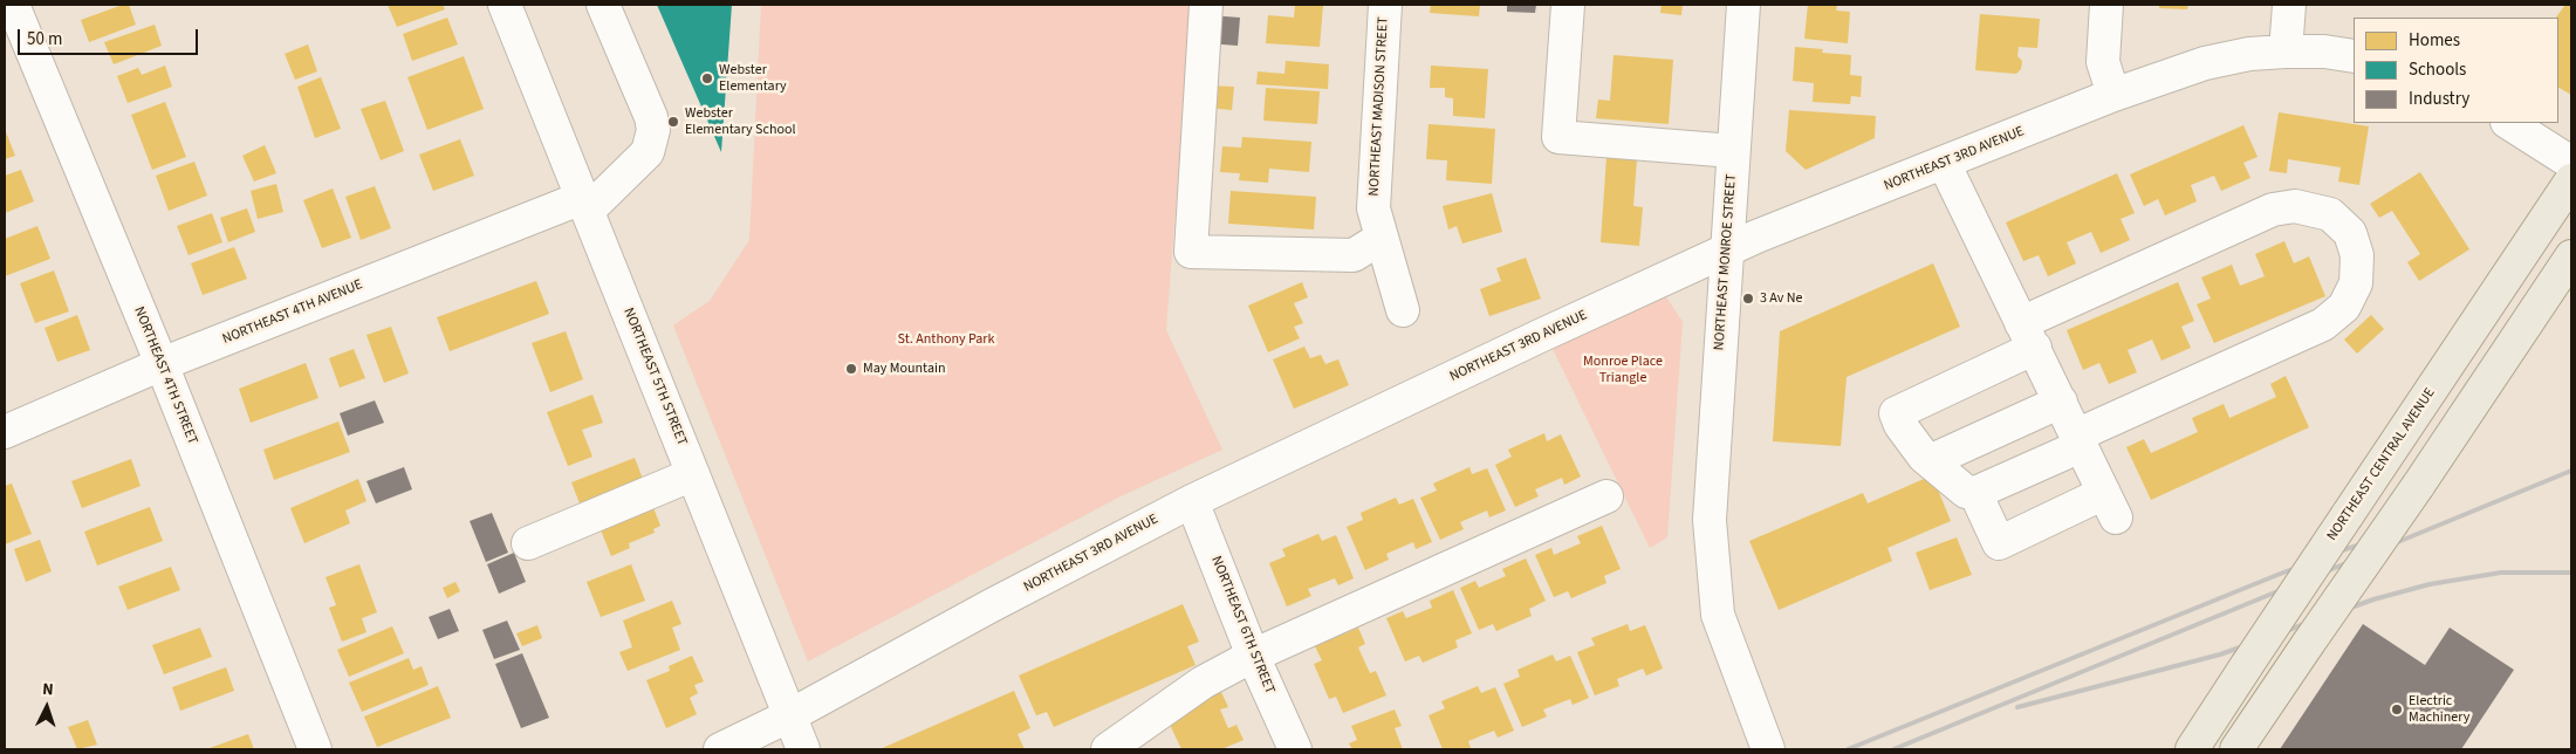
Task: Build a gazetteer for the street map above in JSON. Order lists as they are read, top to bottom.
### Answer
{
  "streets": {
    "main road": ["NORTHEAST CENTRAL AVENUE"],
    "street": [
      "NORTHEAST MADISON STREET",
      "NORTHEAST 3RD AVENUE",
      "NORTHEAST MONROE STREET",
      "NORTHEAST 4TH AVENUE",
      "NORTHEAST 4TH STREET",
      "NORTHEAST 5TH STREET",
      "NORTHEAST 6TH STREET"
    ]
  },
  "crossings": [
    ["NORTHEAST 3RD AVENUE", "NORTHEAST MONROE STREET"],
    ["NORTHEAST 3RD AVENUE", "NORTHEAST 5TH STREET"],
    ["NORTHEAST 3RD AVENUE", "NORTHEAST 6TH STREET"],
    ["NORTHEAST 4TH AVENUE", "NORTHEAST 4TH STREET"],
    ["NORTHEAST 4TH AVENUE", "NORTHEAST 5TH STREET"]
  ],
  "parks": ["St. Anthony Park", "Monroe Place Triangle"],
  "places": [
    "Webster Elementary",
    "Webster Elementary School",
    "3 Av Ne",
    "May Mountain",
    "Electric Machinery"
  ],
  "legend": ["Homes", "Schools", "Industry"],
  "scale_bar": "50 m",
  "north": "top"
}
